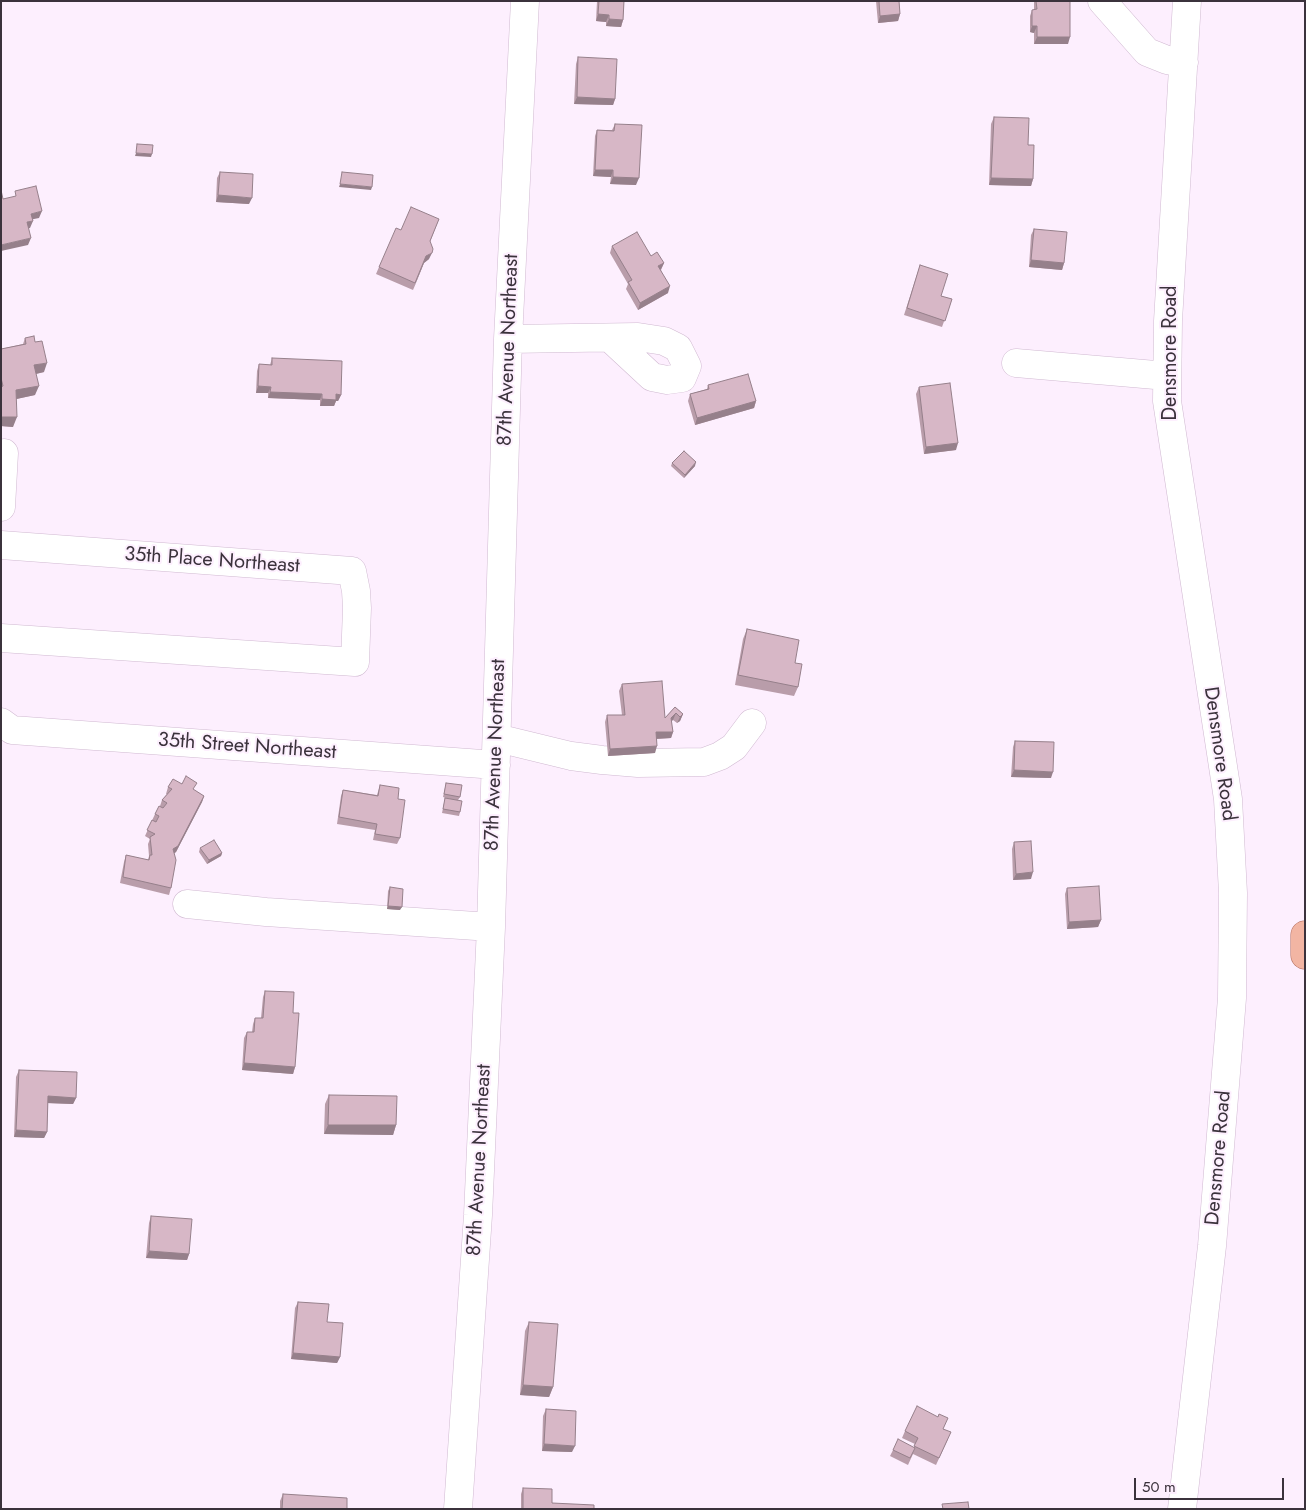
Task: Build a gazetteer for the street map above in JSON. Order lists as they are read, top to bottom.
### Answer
{
  "streets": {
    "street": [
      "87th Avenue Northeast",
      "Densmore Road",
      "35th Place Northeast",
      "35th Street Northeast"
    ]
  },
  "crossings": [
    ["87th Avenue Northeast", "35th Street Northeast"]
  ],
  "scale_bar": "50 m"
}
